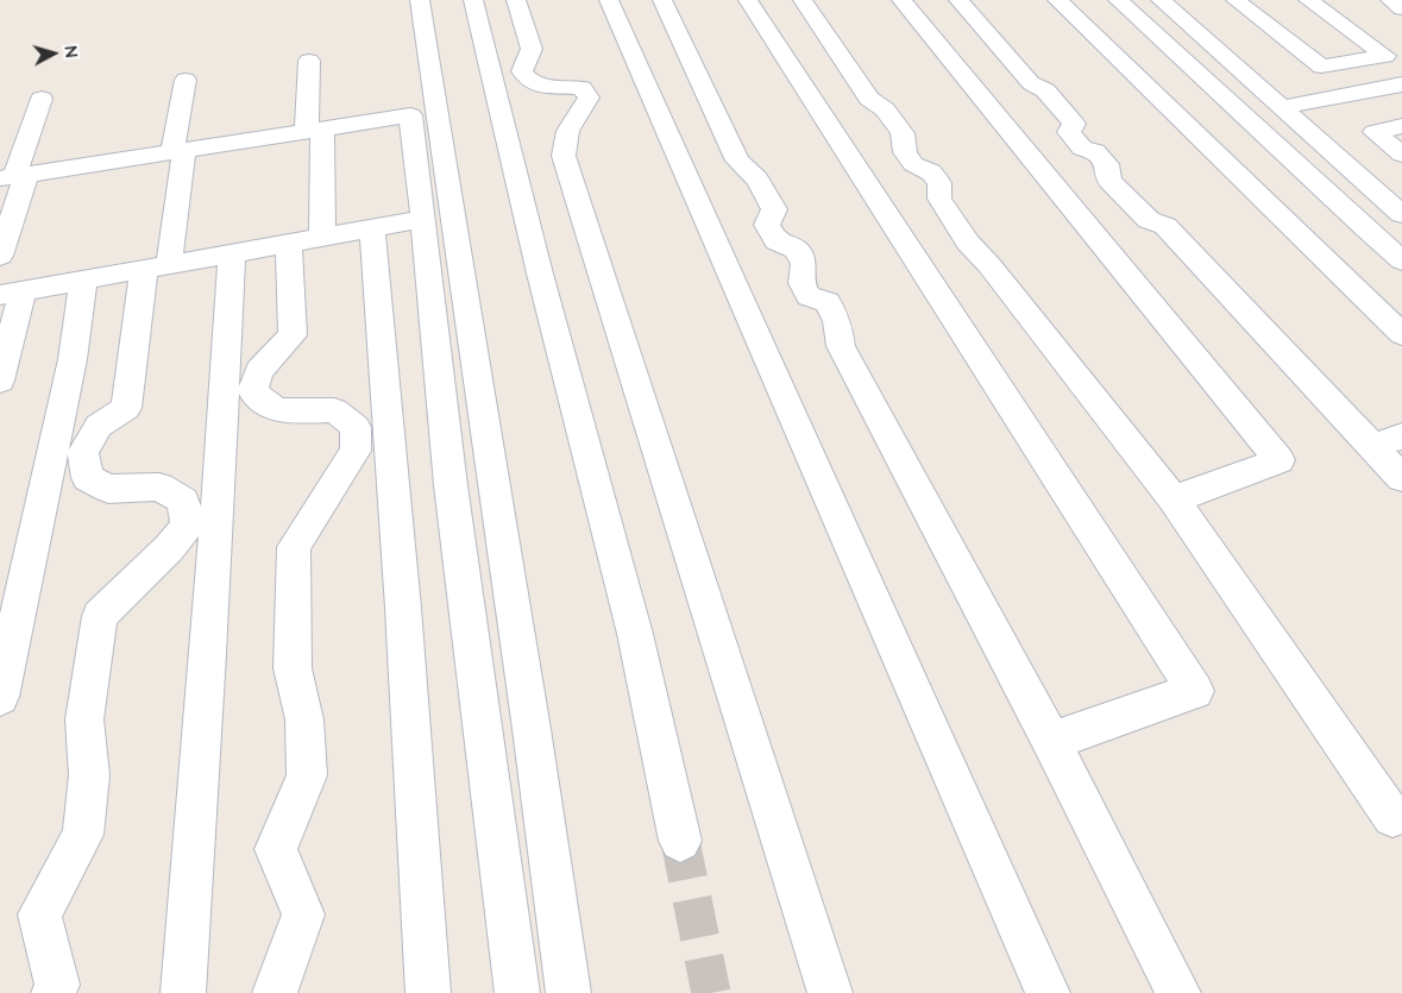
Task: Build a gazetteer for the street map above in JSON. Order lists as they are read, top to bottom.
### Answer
{
  "north": "right"
}
